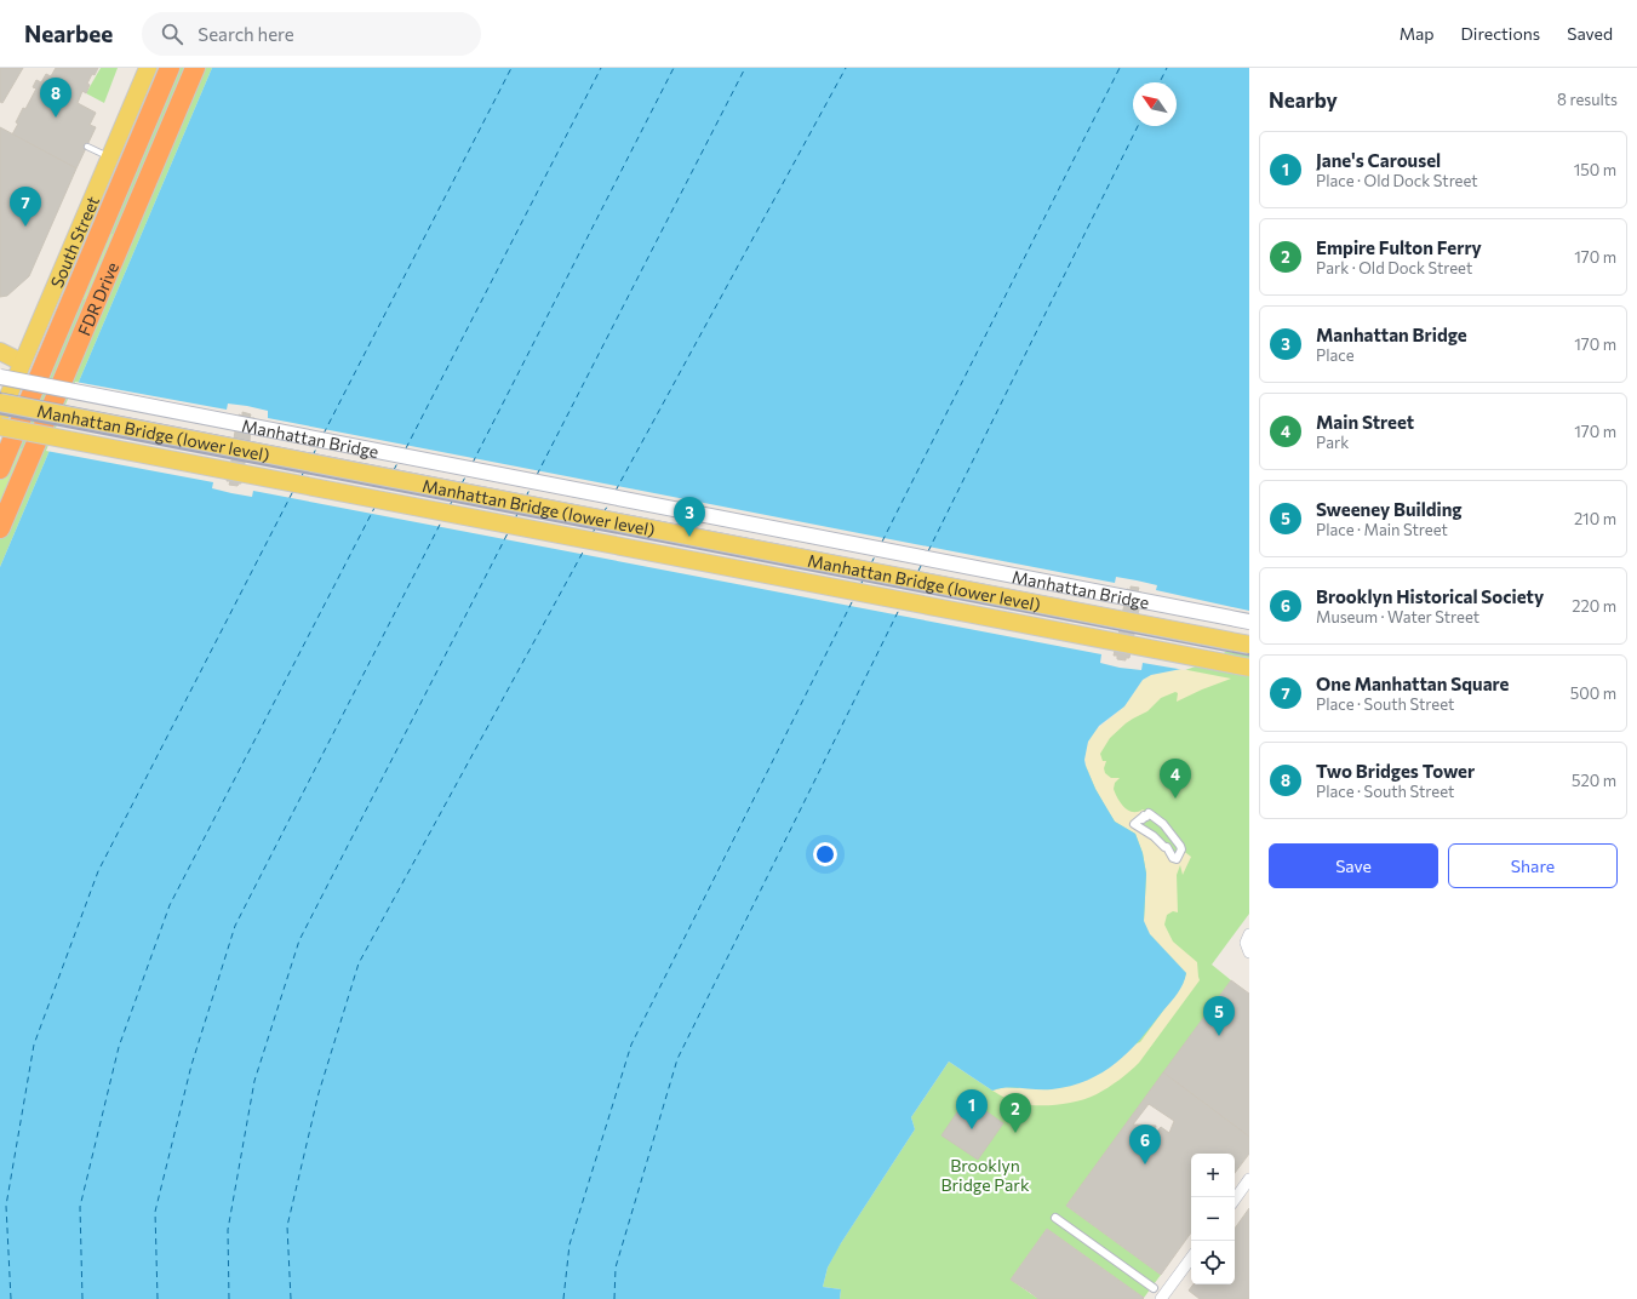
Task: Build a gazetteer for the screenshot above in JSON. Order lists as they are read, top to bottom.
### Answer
{
  "streets": {
    "highway": ["FDR Drive"],
    "main road": ["South Street", "Manhattan Bridge (lower level)", "Manhattan Bridge"]
  },
  "crossings": [
    ["South Street", "Manhattan Bridge (lower level)"]
  ],
  "parks": ["Brooklyn Bridge Park"],
  "north": "top left",
  "page": {
    "header": "Nearbee",
    "search": "Search here",
    "nav": ["Map", "Directions", "Saved"],
    "heading": ["Nearby", "8 results"],
    "pins": [
      "8",
      "7",
      "3",
      "4",
      "5",
      "1",
      "2",
      "6"
    ],
    "list": [
      {
        "mark": "1",
        "name": "Jane's Carousel",
        "note": "Place · Old Dock Street",
        "value": "150 m"
      },
      {
        "mark": "2",
        "name": "Empire Fulton Ferry",
        "note": "Park · Old Dock Street",
        "value": "170 m"
      },
      {
        "mark": "3",
        "name": "Manhattan Bridge",
        "note": "Place",
        "value": "170 m"
      },
      {
        "mark": "4",
        "name": "Main Street",
        "note": "Park",
        "value": "170 m"
      },
      {
        "mark": "5",
        "name": "Sweeney Building",
        "note": "Place · Main Street",
        "value": "210 m"
      },
      {
        "mark": "6",
        "name": "Brooklyn Historical Society",
        "note": "Museum · Water Street",
        "value": "220 m"
      },
      {
        "mark": "7",
        "name": "One Manhattan Square",
        "note": "Place · South Street",
        "value": "500 m"
      },
      {
        "mark": "8",
        "name": "Two Bridges Tower",
        "note": "Place · South Street",
        "value": "520 m"
      }
    ],
    "buttons": ["Save", "Share"],
    "map_buttons": ["+", "−"]
  }
}
